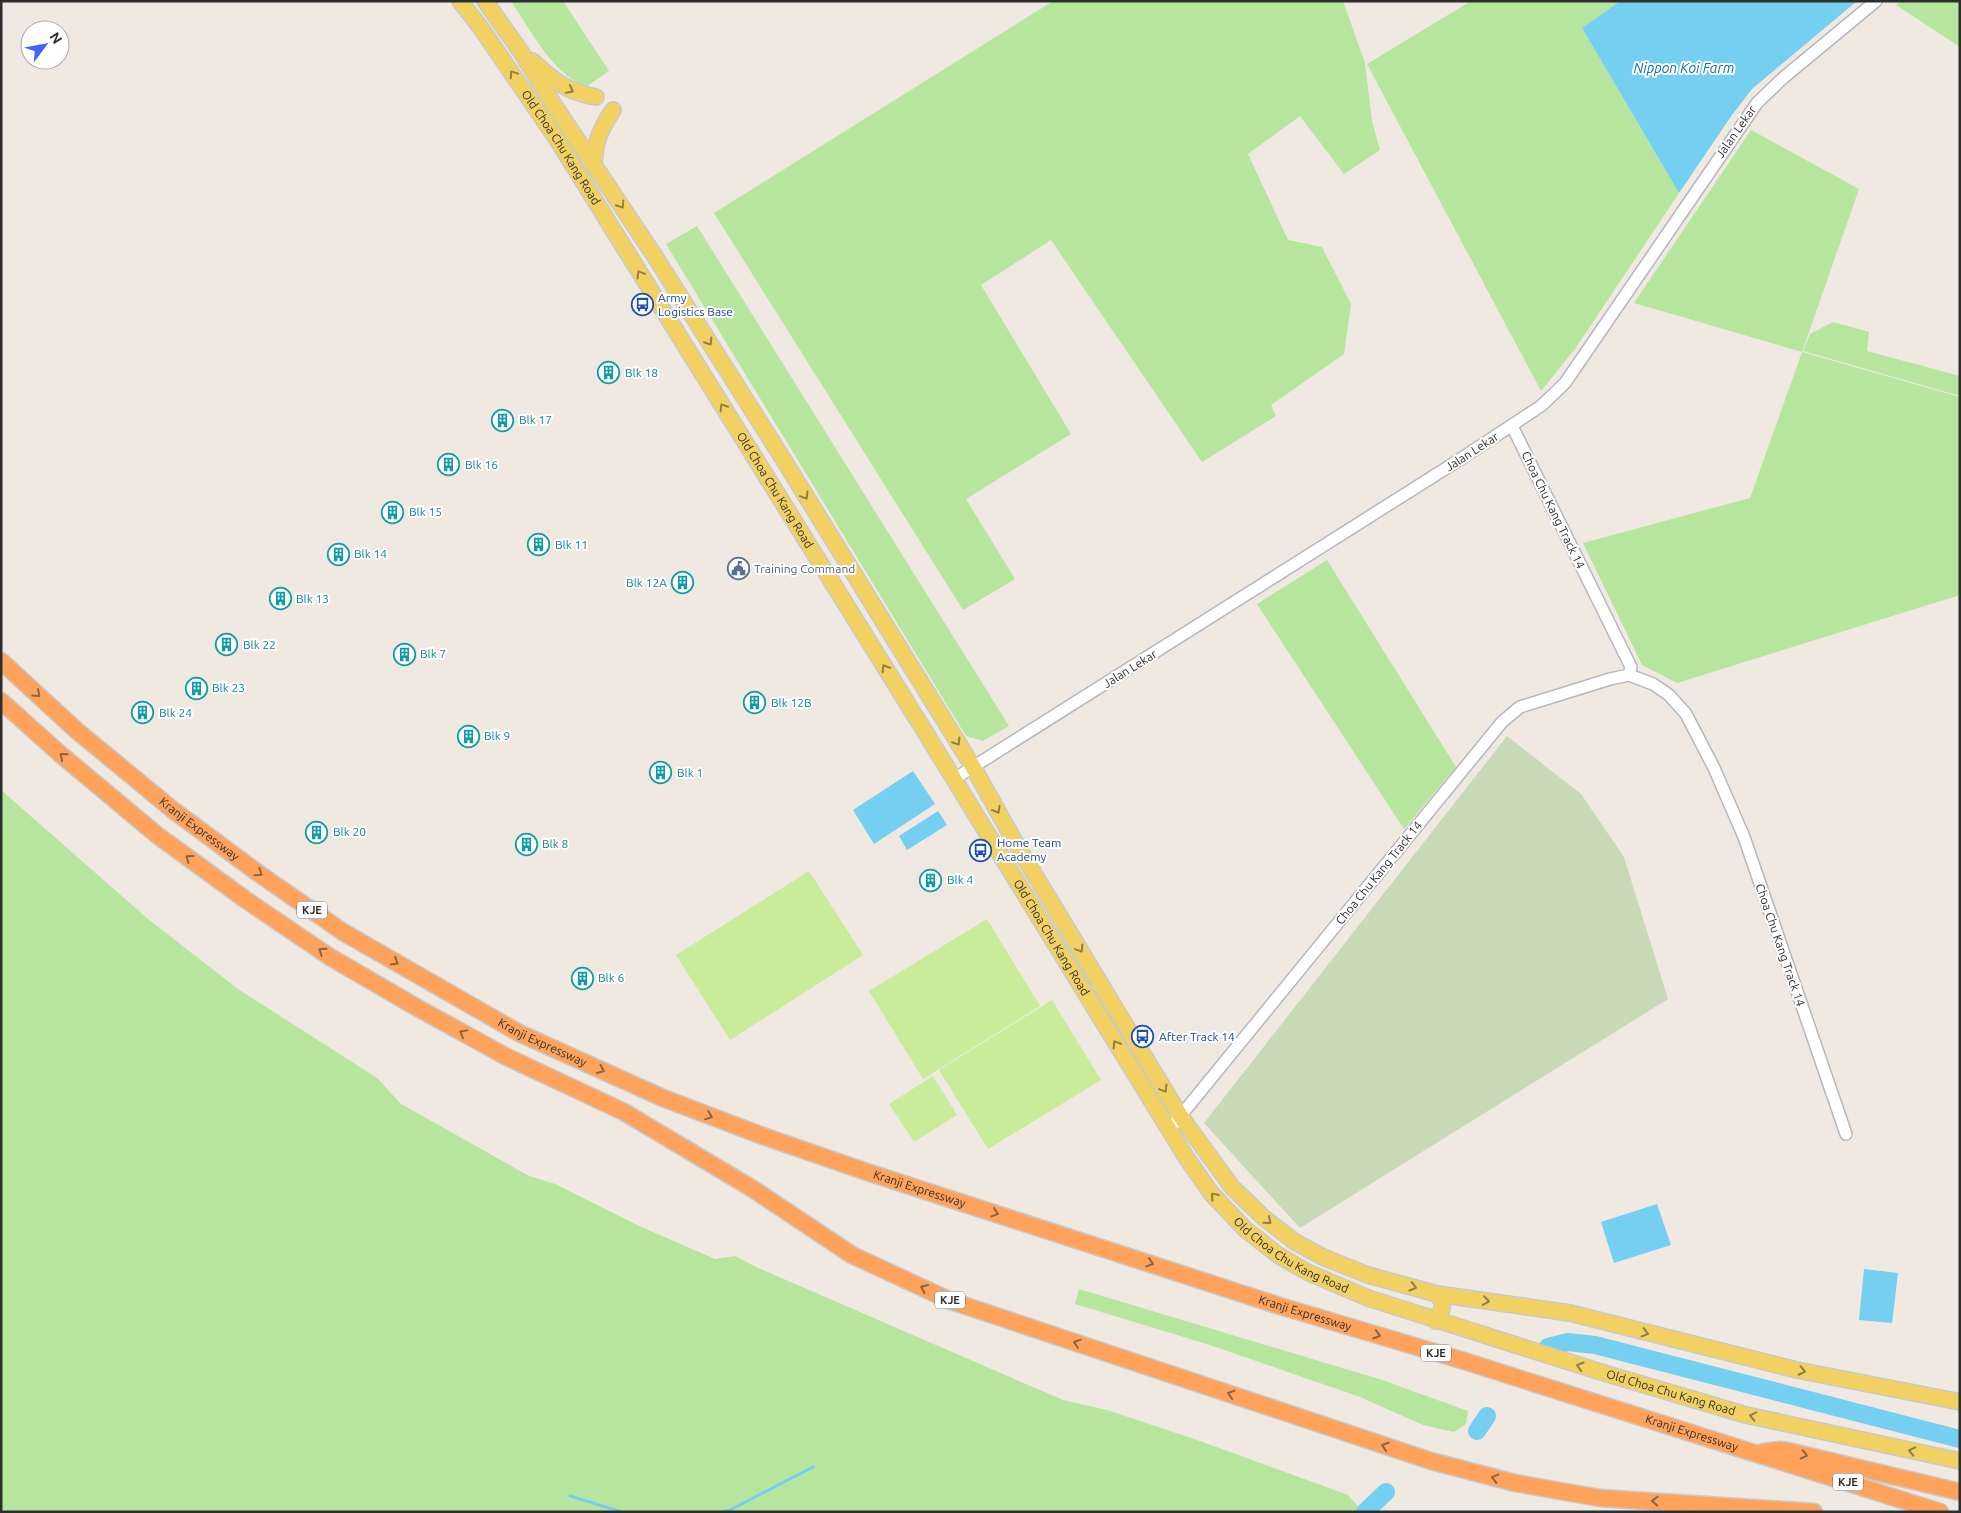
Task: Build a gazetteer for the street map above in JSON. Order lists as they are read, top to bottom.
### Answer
{
  "streets": {
    "highway": ["Kranji Expressway", "KJE"],
    "main road": ["Old Choa Chu Kang Road"],
    "street": ["Jalan Lekar", "Choa Chu Kang Track 14"]
  },
  "crossings": [
    ["Jalan Lekar", "Old Choa Chu Kang Road"],
    ["Jalan Lekar", "Choa Chu Kang Track 14"],
    ["Old Choa Chu Kang Road", "Choa Chu Kang Track 14"]
  ],
  "water": ["Nippon Koi Farm"],
  "places": {
    "bus stop": ["Army Logistics Base", "Home Team Academy", "After Track 14"],
    "building": [
      "Blk 18",
      "Blk 17",
      "Blk 16",
      "Blk 15",
      "Blk 11",
      "Blk 14",
      "Blk 12A",
      "Blk 13",
      "Blk 22",
      "Blk 7",
      "Blk 23",
      "Blk 12B",
      "Blk 24",
      "Blk 9",
      "Blk 1",
      "Blk 20",
      "Blk 8",
      "Blk 4",
      "Blk 6"
    ],
    "public building": ["Training Command"]
  },
  "north": "top right"
}
